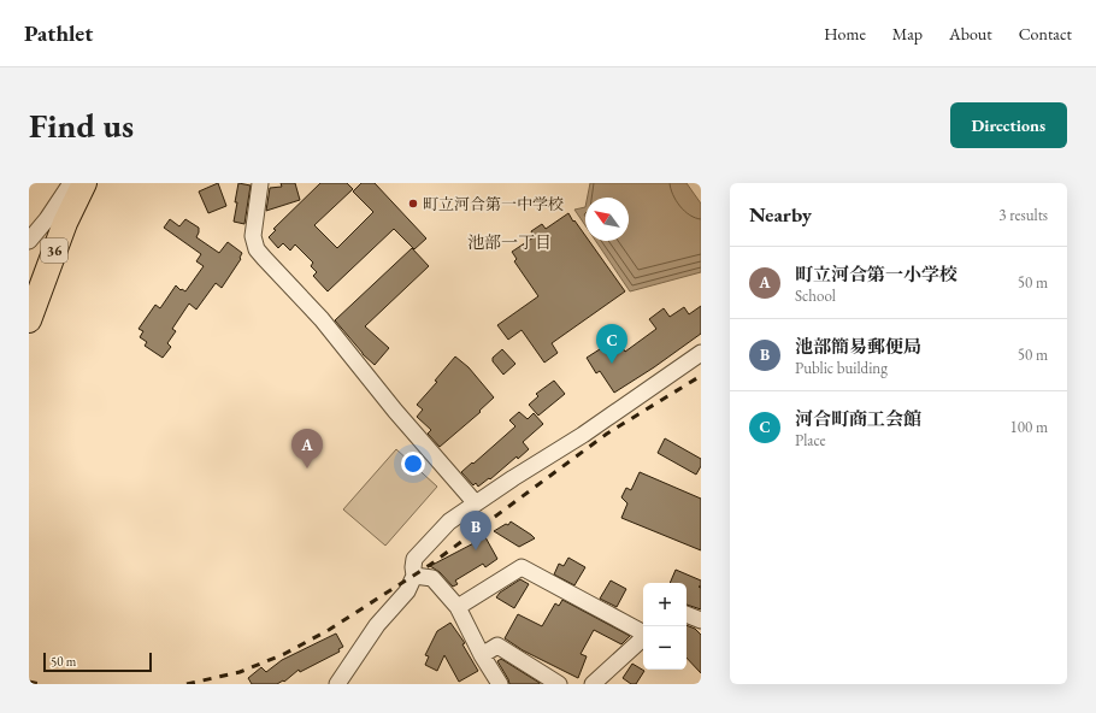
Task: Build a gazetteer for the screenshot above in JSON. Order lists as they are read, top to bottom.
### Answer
{
  "streets": {
    "main road": ["36"]
  },
  "districts": ["池部一丁目"],
  "places": ["町立河合第一中学校"],
  "scale_bar": "50 m",
  "north": "top left",
  "page": {
    "header": "Pathlet",
    "nav": [
      "Home",
      "Map",
      "About",
      "Contact"
    ],
    "buttons": "Directions",
    "title": "Find us",
    "heading": ["Nearby", "3 results"],
    "list": [
      {
        "mark": "A",
        "name": "町立河合第一小学校",
        "note": "School",
        "value": "50 m"
      },
      {
        "mark": "B",
        "name": "池部簡易郵便局",
        "note": "Public building",
        "value": "50 m"
      },
      {
        "mark": "C",
        "name": "河合町商工会館",
        "note": "Place",
        "value": "100 m"
      }
    ],
    "pins": ["C", "A", "B"],
    "map_buttons": ["+", "−"],
    "scale": "50 m"
  }
}
